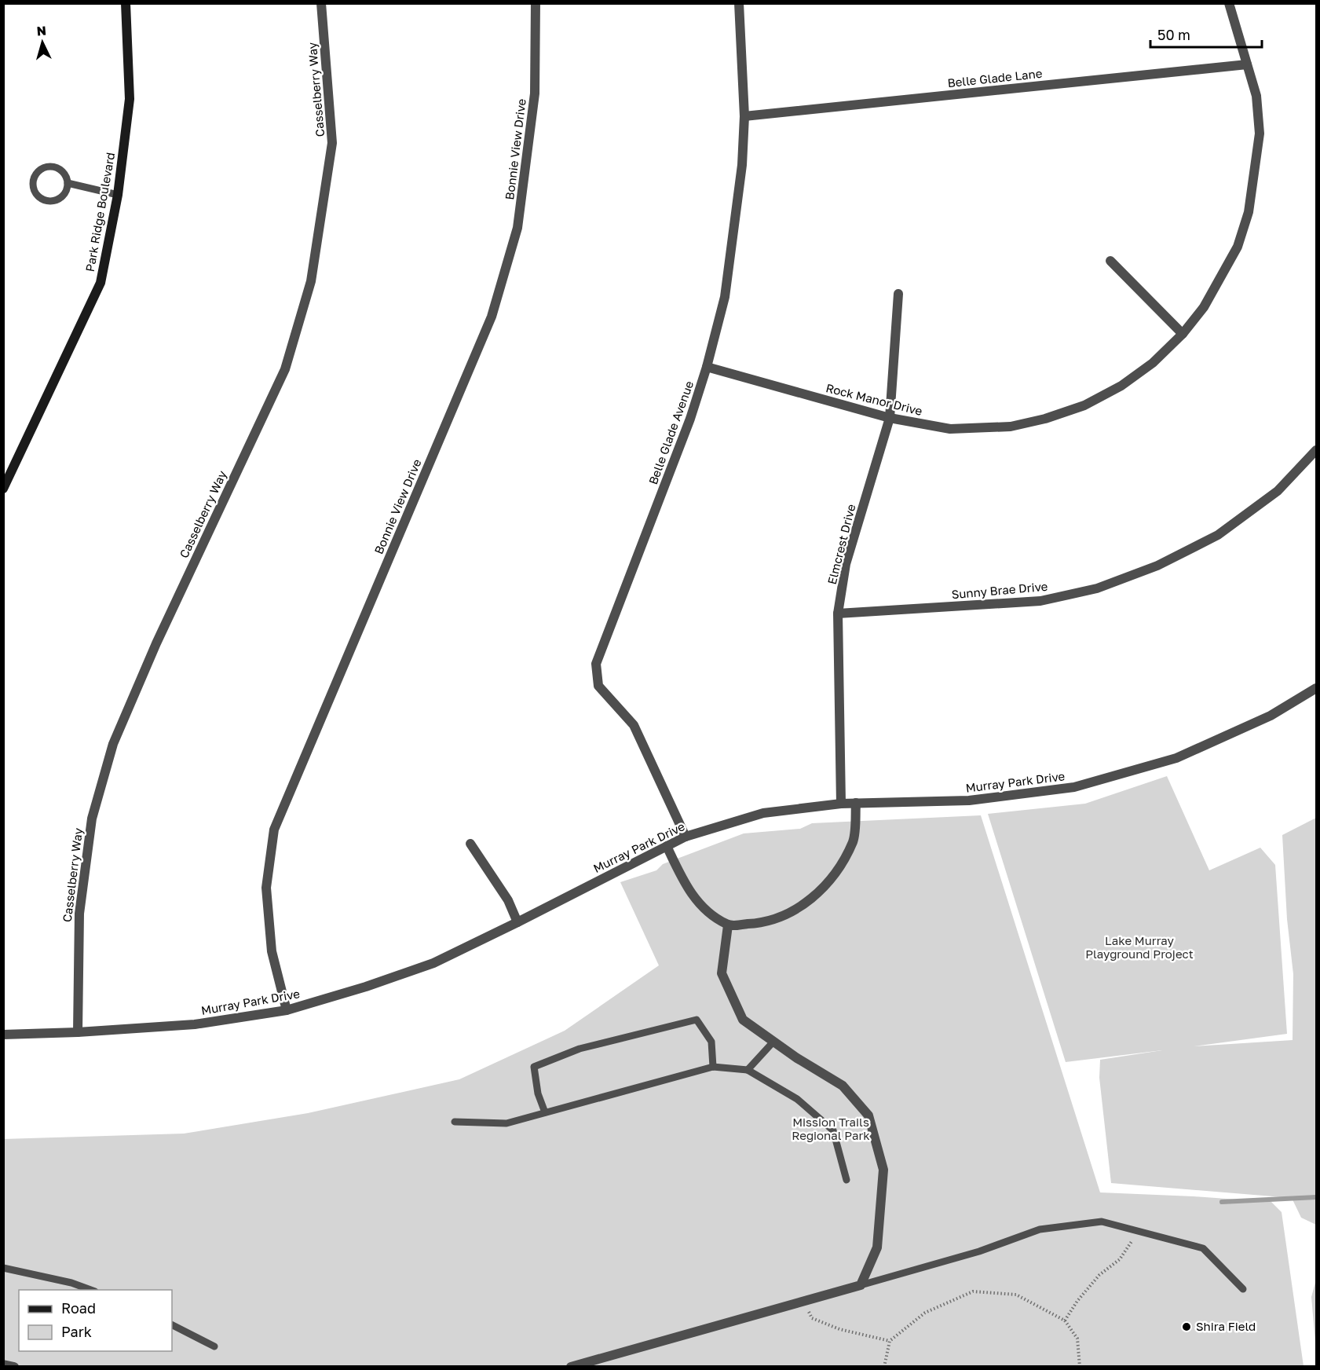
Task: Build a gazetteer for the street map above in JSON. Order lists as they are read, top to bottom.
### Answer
{
  "streets": {
    "main road": ["Park Ridge Boulevard"],
    "street": [
      "Belle Glade Lane",
      "Casselberry Way",
      "Bonnie View Drive",
      "Rock Manor Drive",
      "Belle Glade Avenue",
      "Elmcrest Drive",
      "Sunny Brae Drive",
      "Murray Park Drive"
    ]
  },
  "crossings": [
    ["Belle Glade Lane", "Rock Manor Drive"],
    ["Belle Glade Lane", "Belle Glade Avenue"],
    ["Casselberry Way", "Murray Park Drive"],
    ["Bonnie View Drive", "Murray Park Drive"],
    ["Rock Manor Drive", "Belle Glade Avenue"],
    ["Rock Manor Drive", "Elmcrest Drive"],
    ["Belle Glade Avenue", "Murray Park Drive"],
    ["Elmcrest Drive", "Sunny Brae Drive"],
    ["Elmcrest Drive", "Murray Park Drive"]
  ],
  "parks": ["Lake Murray Playground Project", "Mission Trails Regional Park"],
  "places": ["Shira Field"],
  "legend": ["Road", "Park"],
  "scale_bar": "50 m",
  "north": "top"
}
